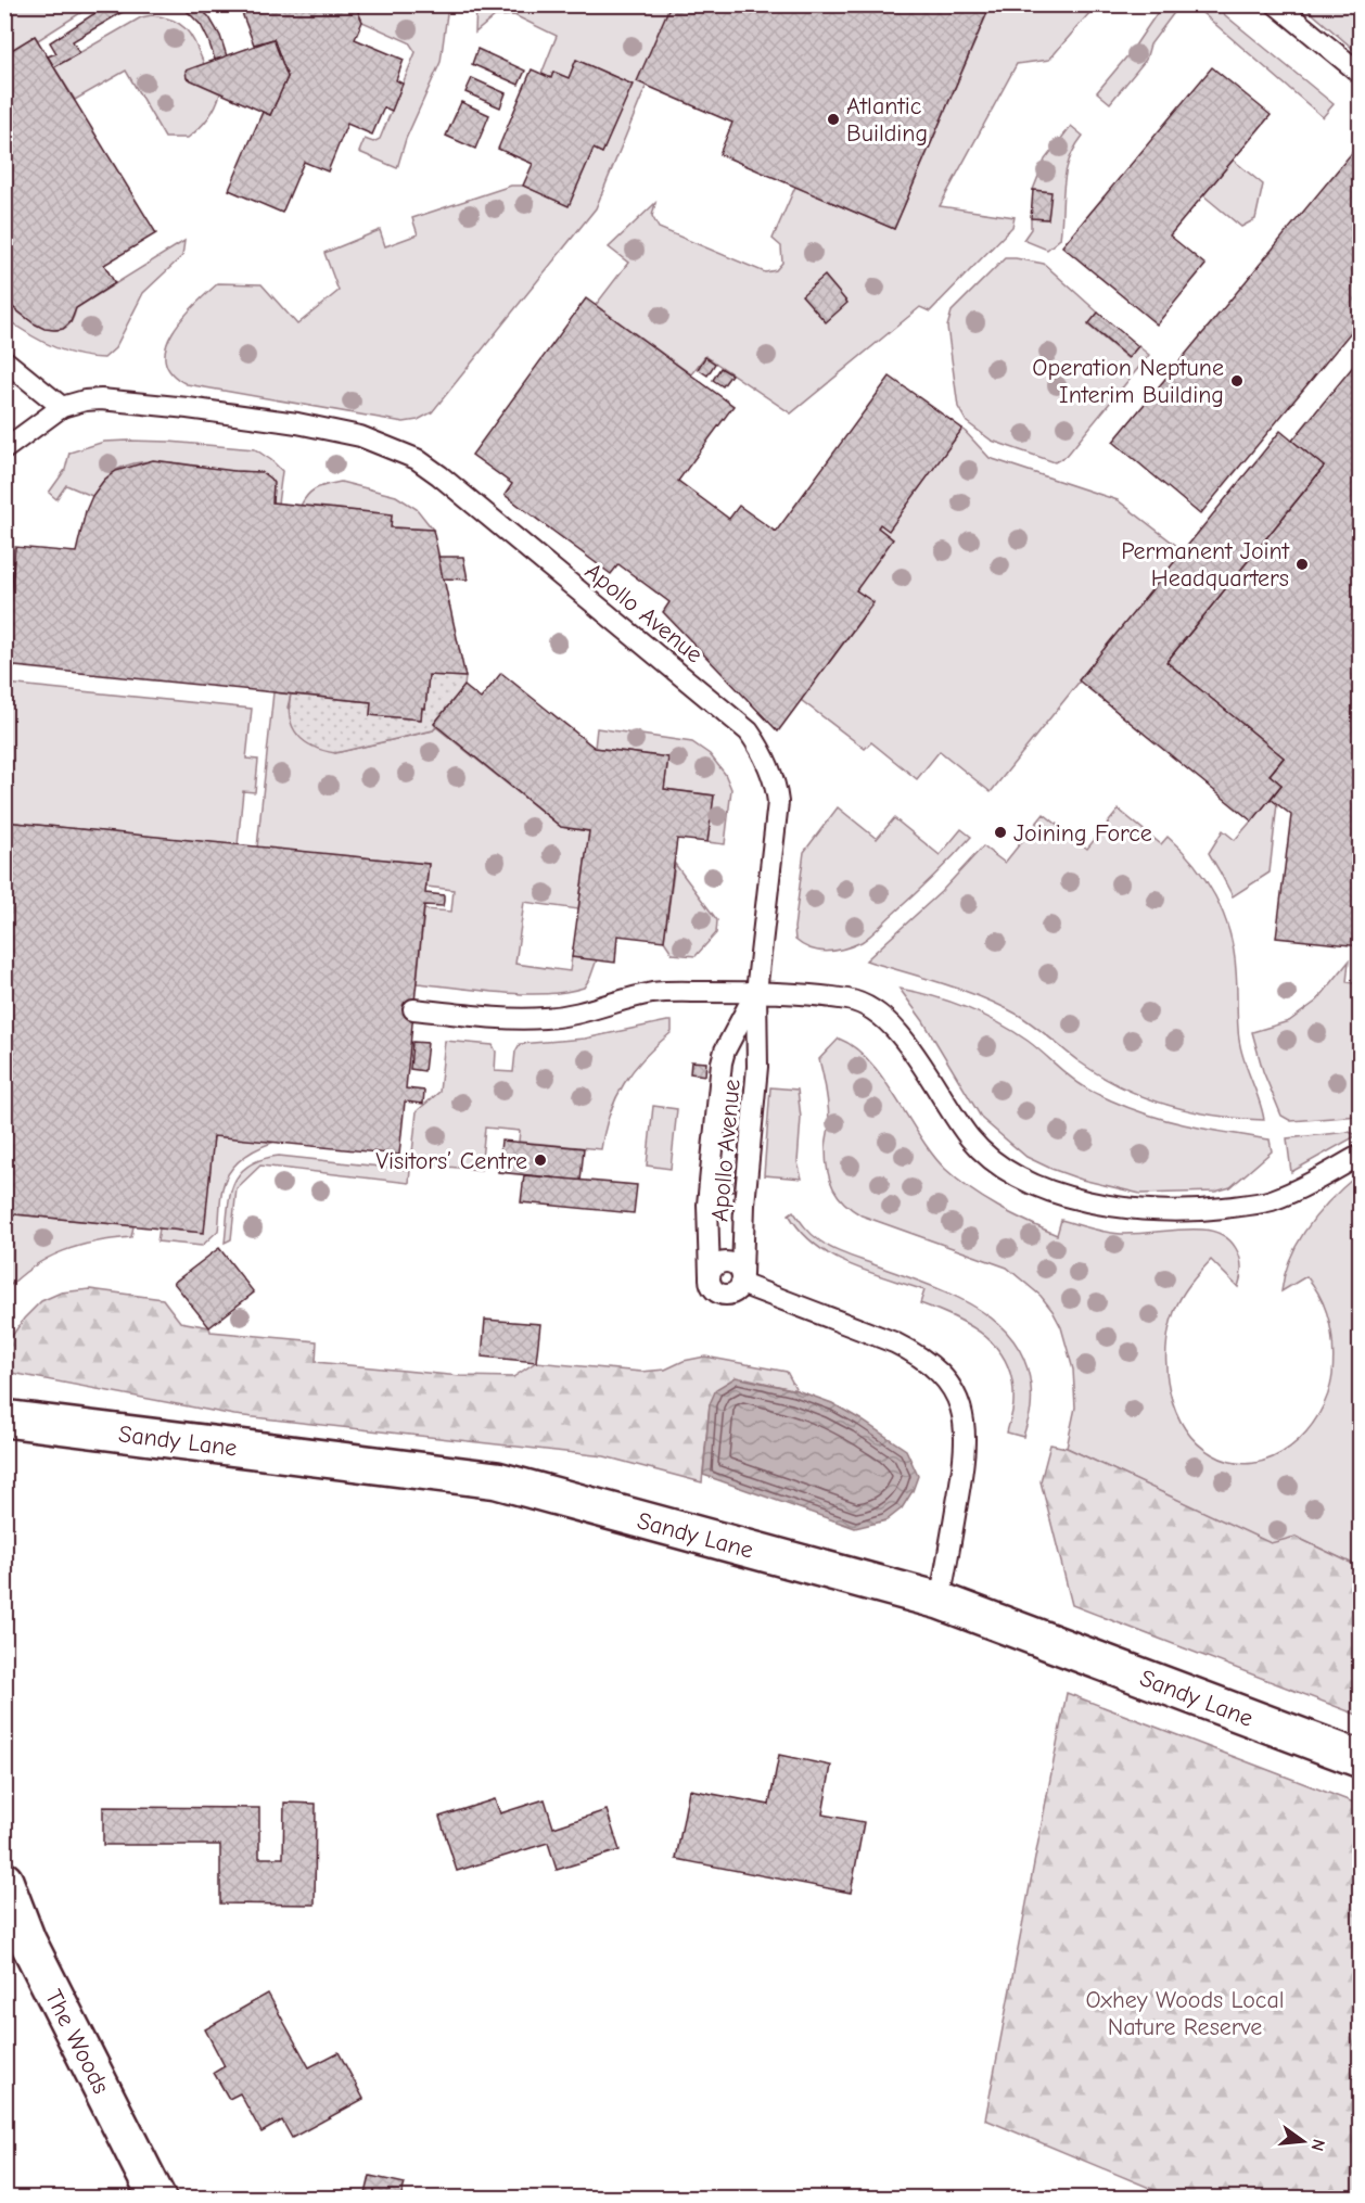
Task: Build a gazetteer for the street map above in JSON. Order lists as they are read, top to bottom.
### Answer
{
  "streets": {
    "main road": ["Sandy Lane", "The Woods"],
    "lane": ["Apollo Avenue"]
  },
  "parks": ["Oxhey Woods Local Nature Reserve"],
  "places": [
    "Atlantic Building",
    "Operation Neptune Interim Building",
    "Permanent Joint Headquarters",
    "Joining Force",
    "Visitors’ Centre"
  ],
  "north": "right"
}
